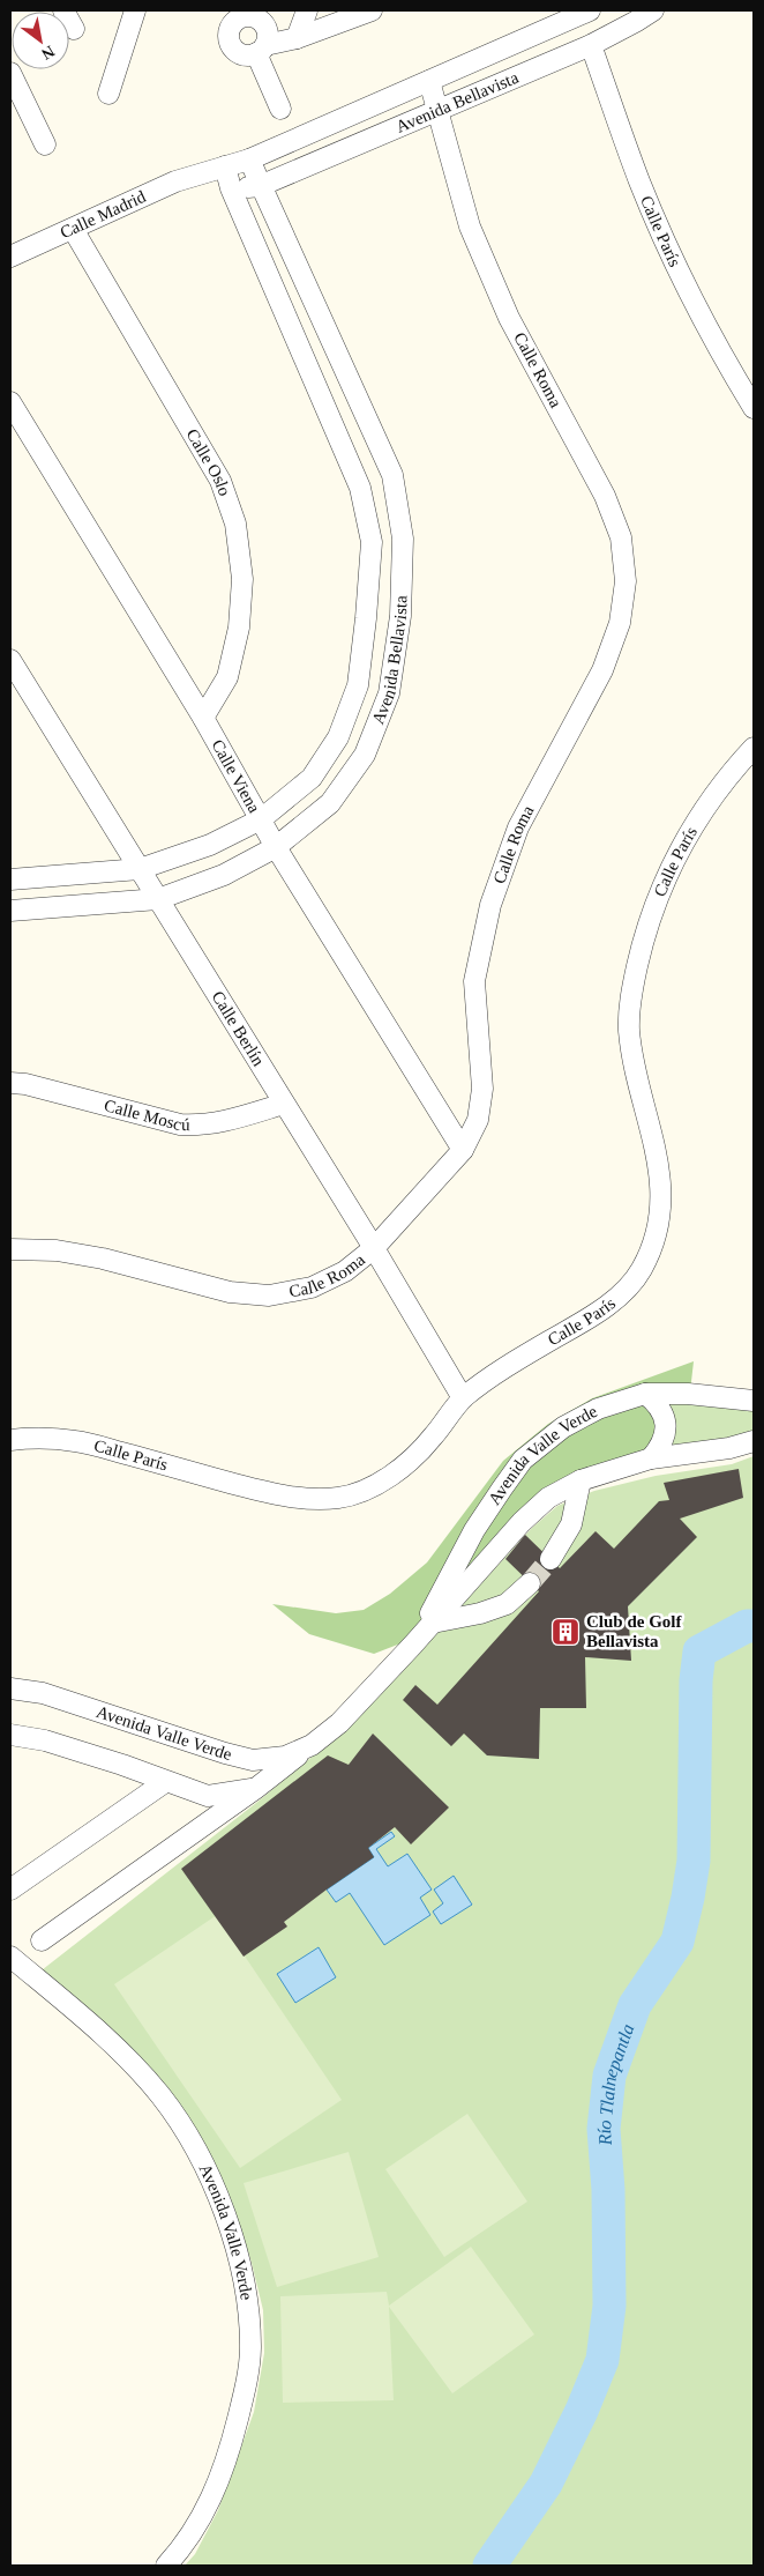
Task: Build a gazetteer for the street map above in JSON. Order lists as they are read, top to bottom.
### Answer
{
  "streets": {
    "street": [
      "Avenida Bellavista",
      "Calle Madrid",
      "Calle París",
      "Calle Roma",
      "Calle Oslo",
      "Calle Viena",
      "Calle Berlín",
      "Calle Moscú",
      "Avenida Valle Verde"
    ]
  },
  "crossings": [
    ["Avenida Bellavista", "Calle Madrid"],
    ["Avenida Bellavista", "Calle París"],
    ["Avenida Bellavista", "Calle Roma"],
    ["Avenida Bellavista", "Calle Viena"],
    ["Avenida Bellavista", "Calle Berlín"],
    ["Calle Madrid", "Calle Oslo"],
    ["Calle París", "Calle Berlín"],
    ["Calle Roma", "Calle Viena"],
    ["Calle Roma", "Calle Berlín"],
    ["Calle Oslo", "Calle Viena"],
    ["Calle Berlín", "Calle Moscú"]
  ],
  "water": ["Río Tlalnepantla"],
  "places": {
    "building": ["Club de Golf Bellavista"]
  },
  "north": "bottom right"
}
